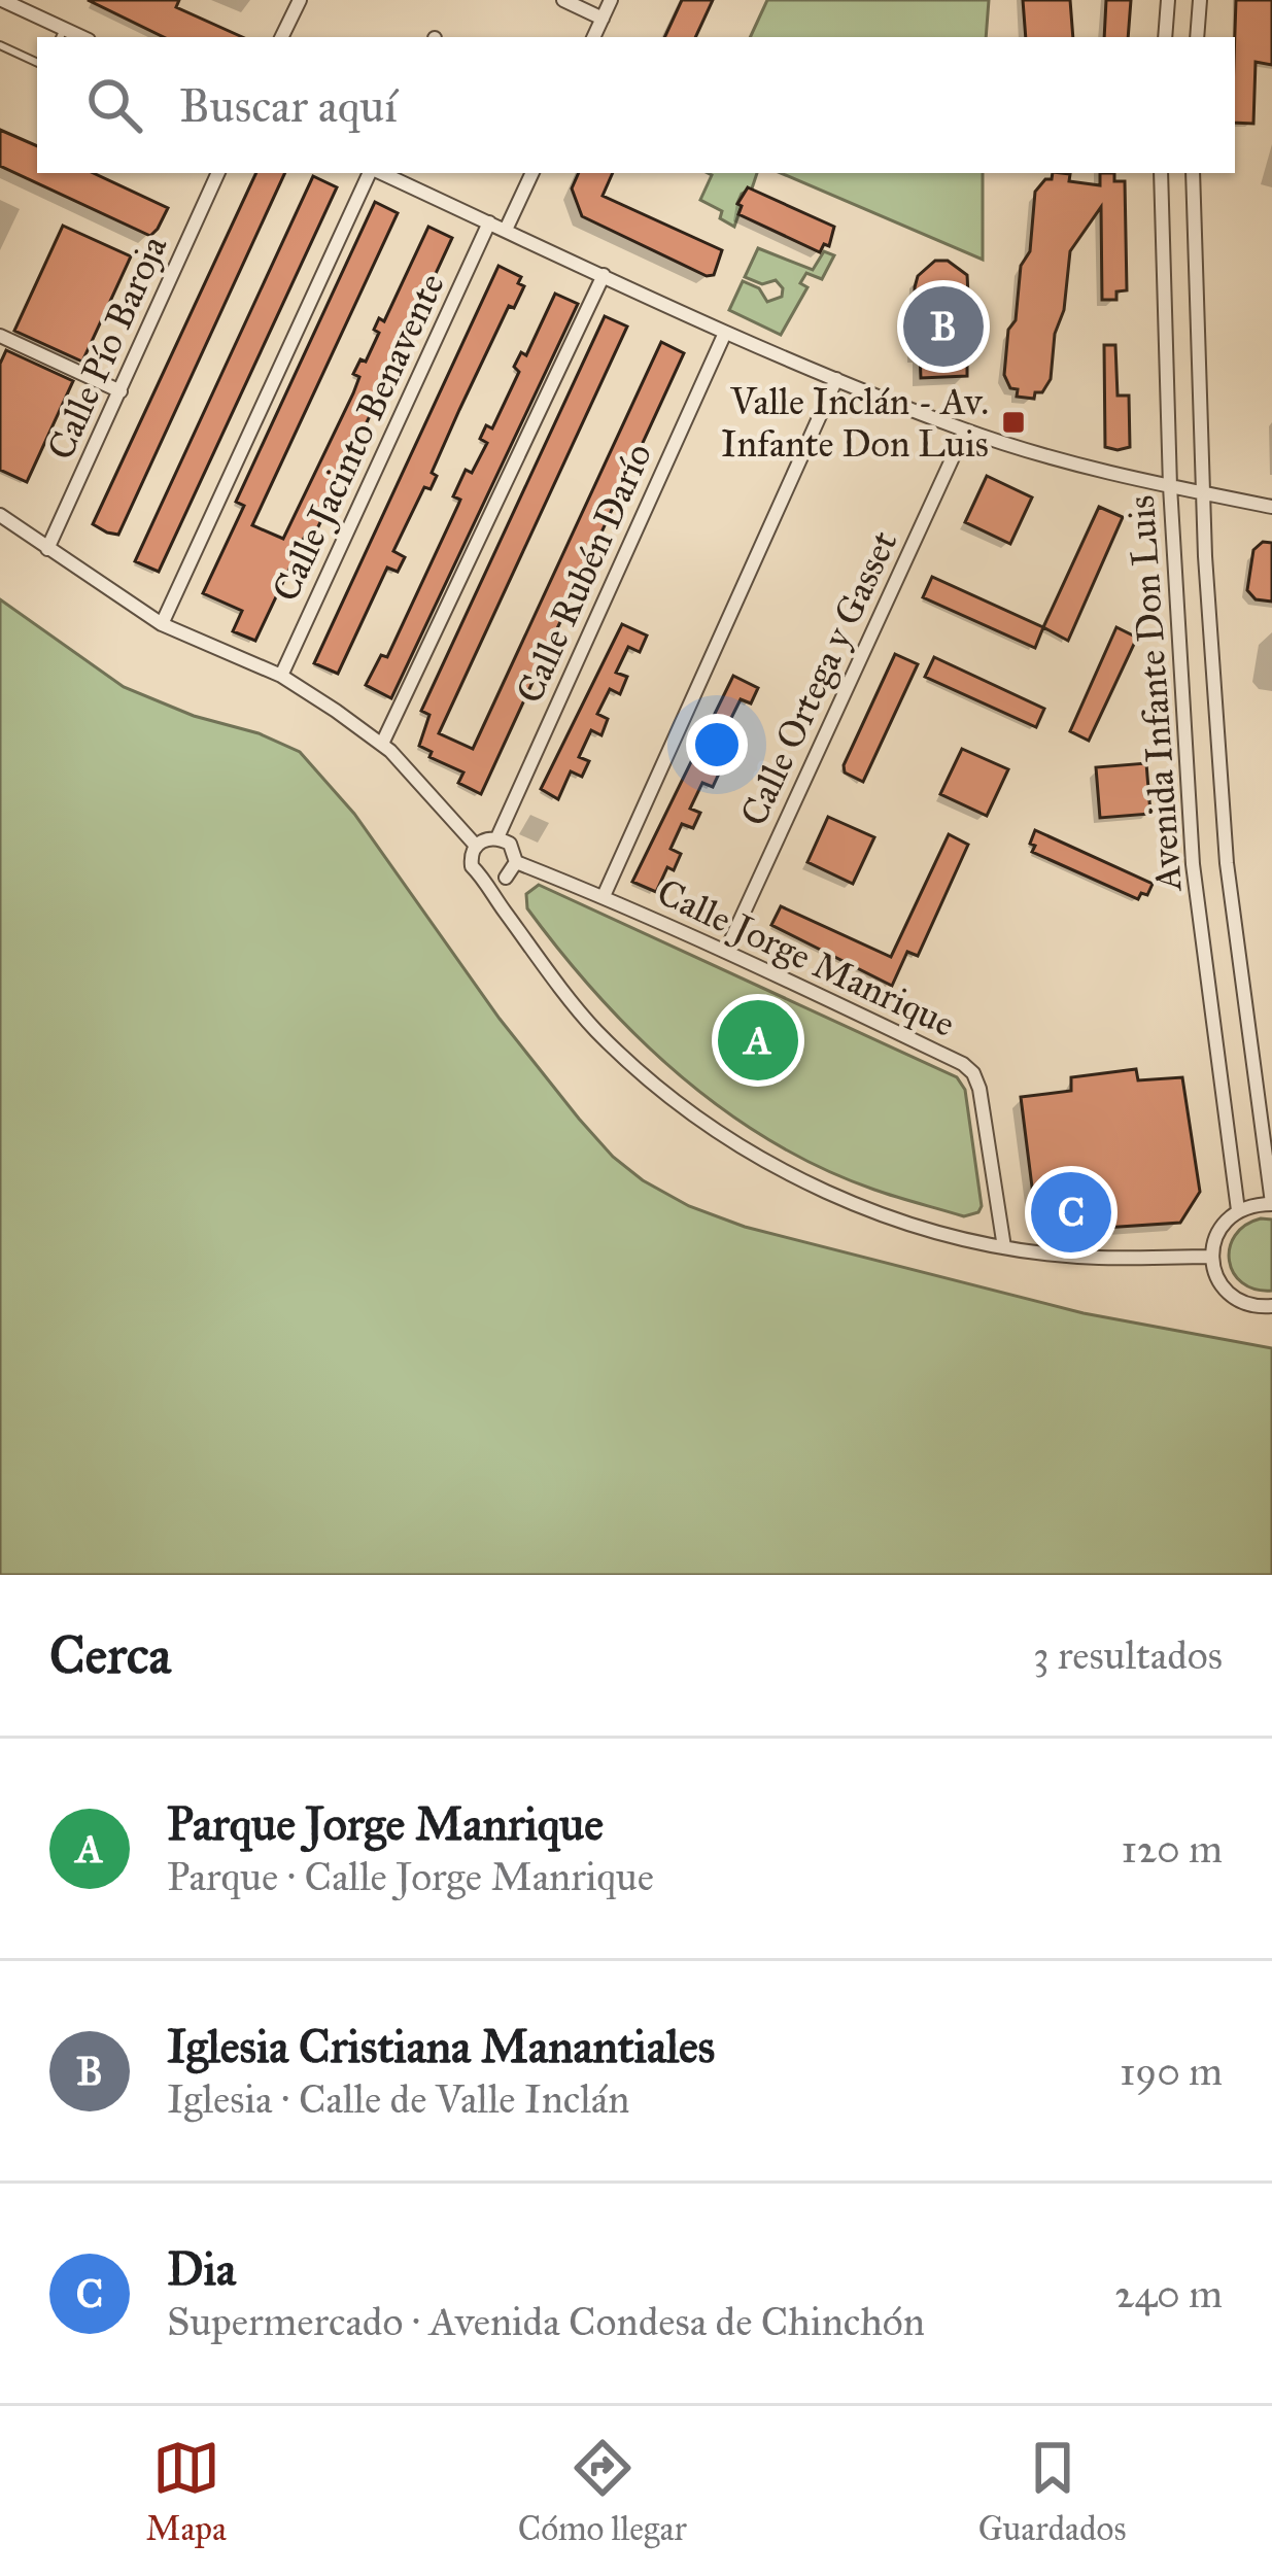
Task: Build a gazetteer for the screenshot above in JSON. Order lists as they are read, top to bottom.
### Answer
{
  "streets": {
    "street": [
      "Calle Pío Baroja",
      "Calle Jacinto Benavente",
      "Calle Rubén Darío",
      "Calle Ortega y Gasset",
      "Avenida Infante Don Luis",
      "Calle Jorge Manrique"
    ]
  },
  "crossings": [
    ["Calle Rubén Darío", "Calle Jorge Manrique"],
    ["Calle Ortega y Gasset", "Calle Jorge Manrique"]
  ],
  "places": {
    "transit": ["Valle Inclán - Av. Infante Don Luis"]
  },
  "page": {
    "search": "Buscar aquí",
    "pins": ["B", "A", "C"],
    "heading": ["Cerca", "3 resultados"],
    "list": [
      {
        "mark": "A",
        "name": "Parque Jorge Manrique",
        "note": "Parque · Calle Jorge Manrique",
        "value": "120 m"
      },
      {
        "mark": "B",
        "name": "Iglesia Cristiana Manantiales",
        "note": "Iglesia · Calle de Valle Inclán",
        "value": "190 m"
      },
      {
        "mark": "C",
        "name": "Dia",
        "note": "Supermercado · Avenida Condesa de Chinchón",
        "value": "240 m"
      }
    ],
    "nav": ["Mapa", "Cómo llegar", "Guardados"]
  }
}
